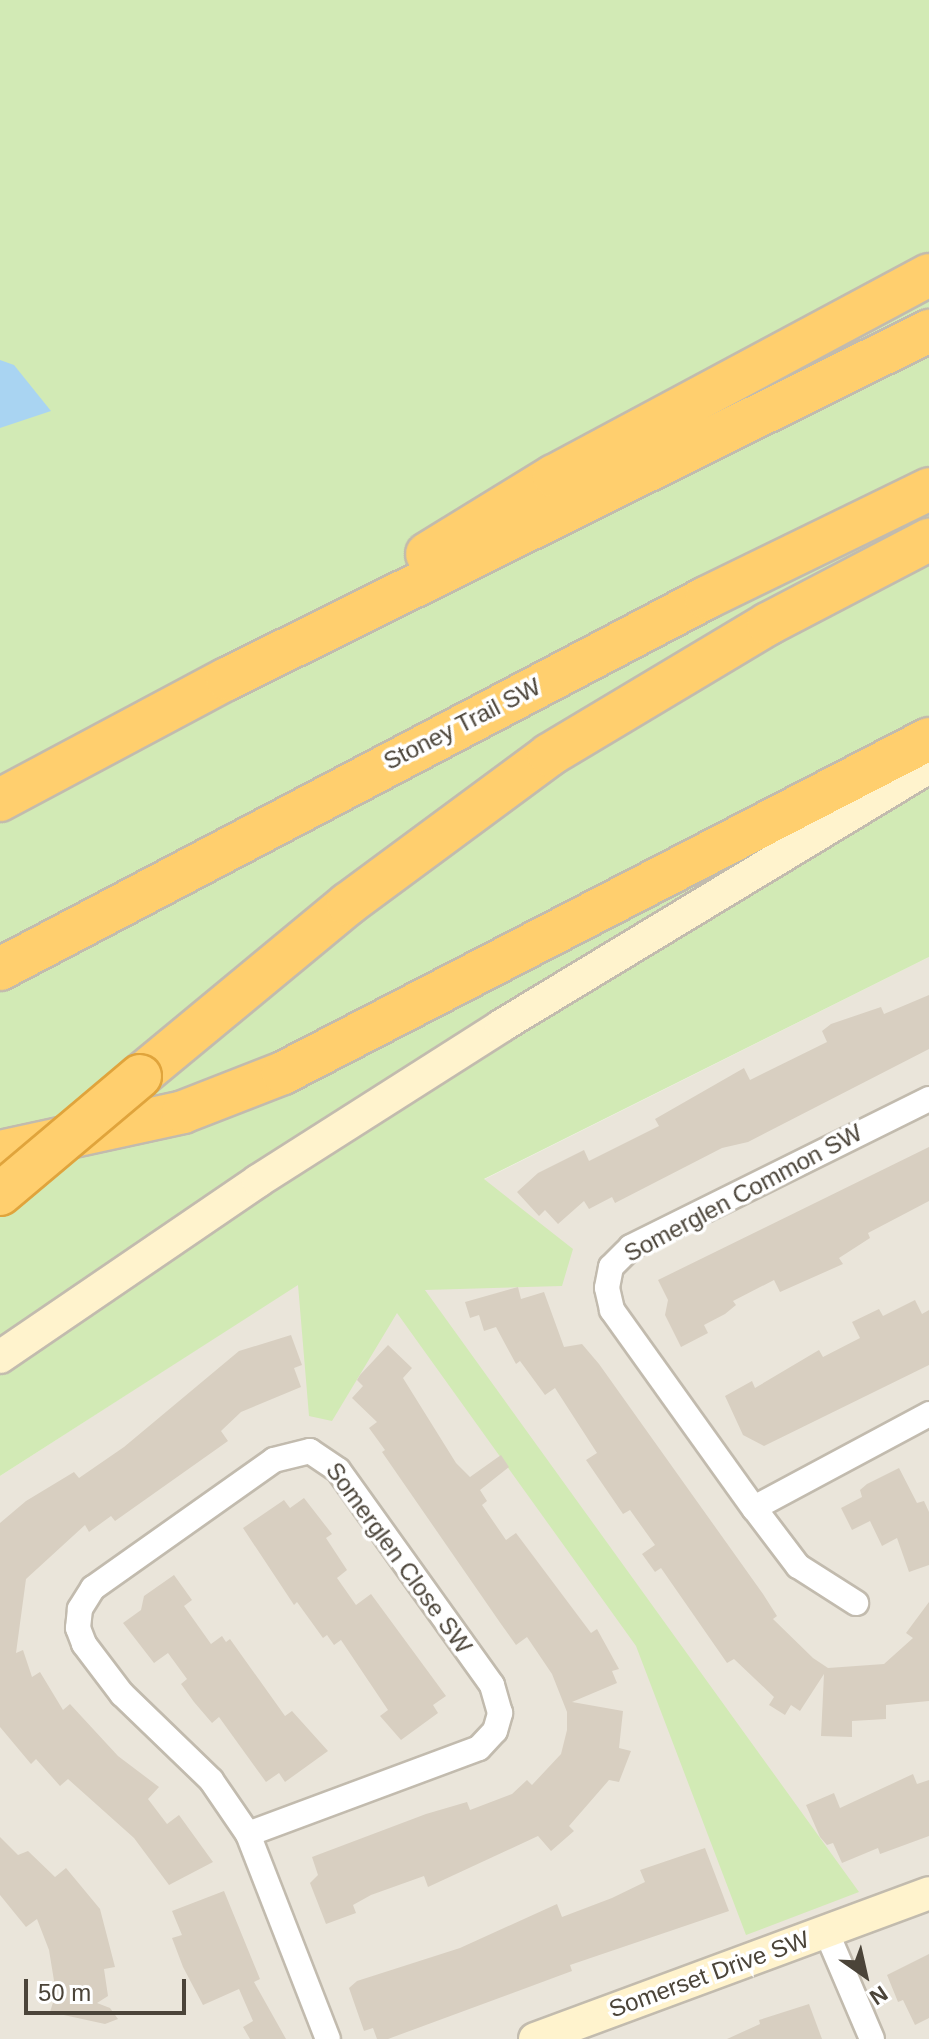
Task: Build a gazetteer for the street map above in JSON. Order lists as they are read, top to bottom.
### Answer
{
  "streets": {
    "highway": ["Stoney Trail SW"],
    "main road": ["Somerset Drive SW"],
    "street": ["Somerglen Common SW", "Somerglen Close SW"]
  },
  "scale_bar": "50 m",
  "north": "bottom right"
}
